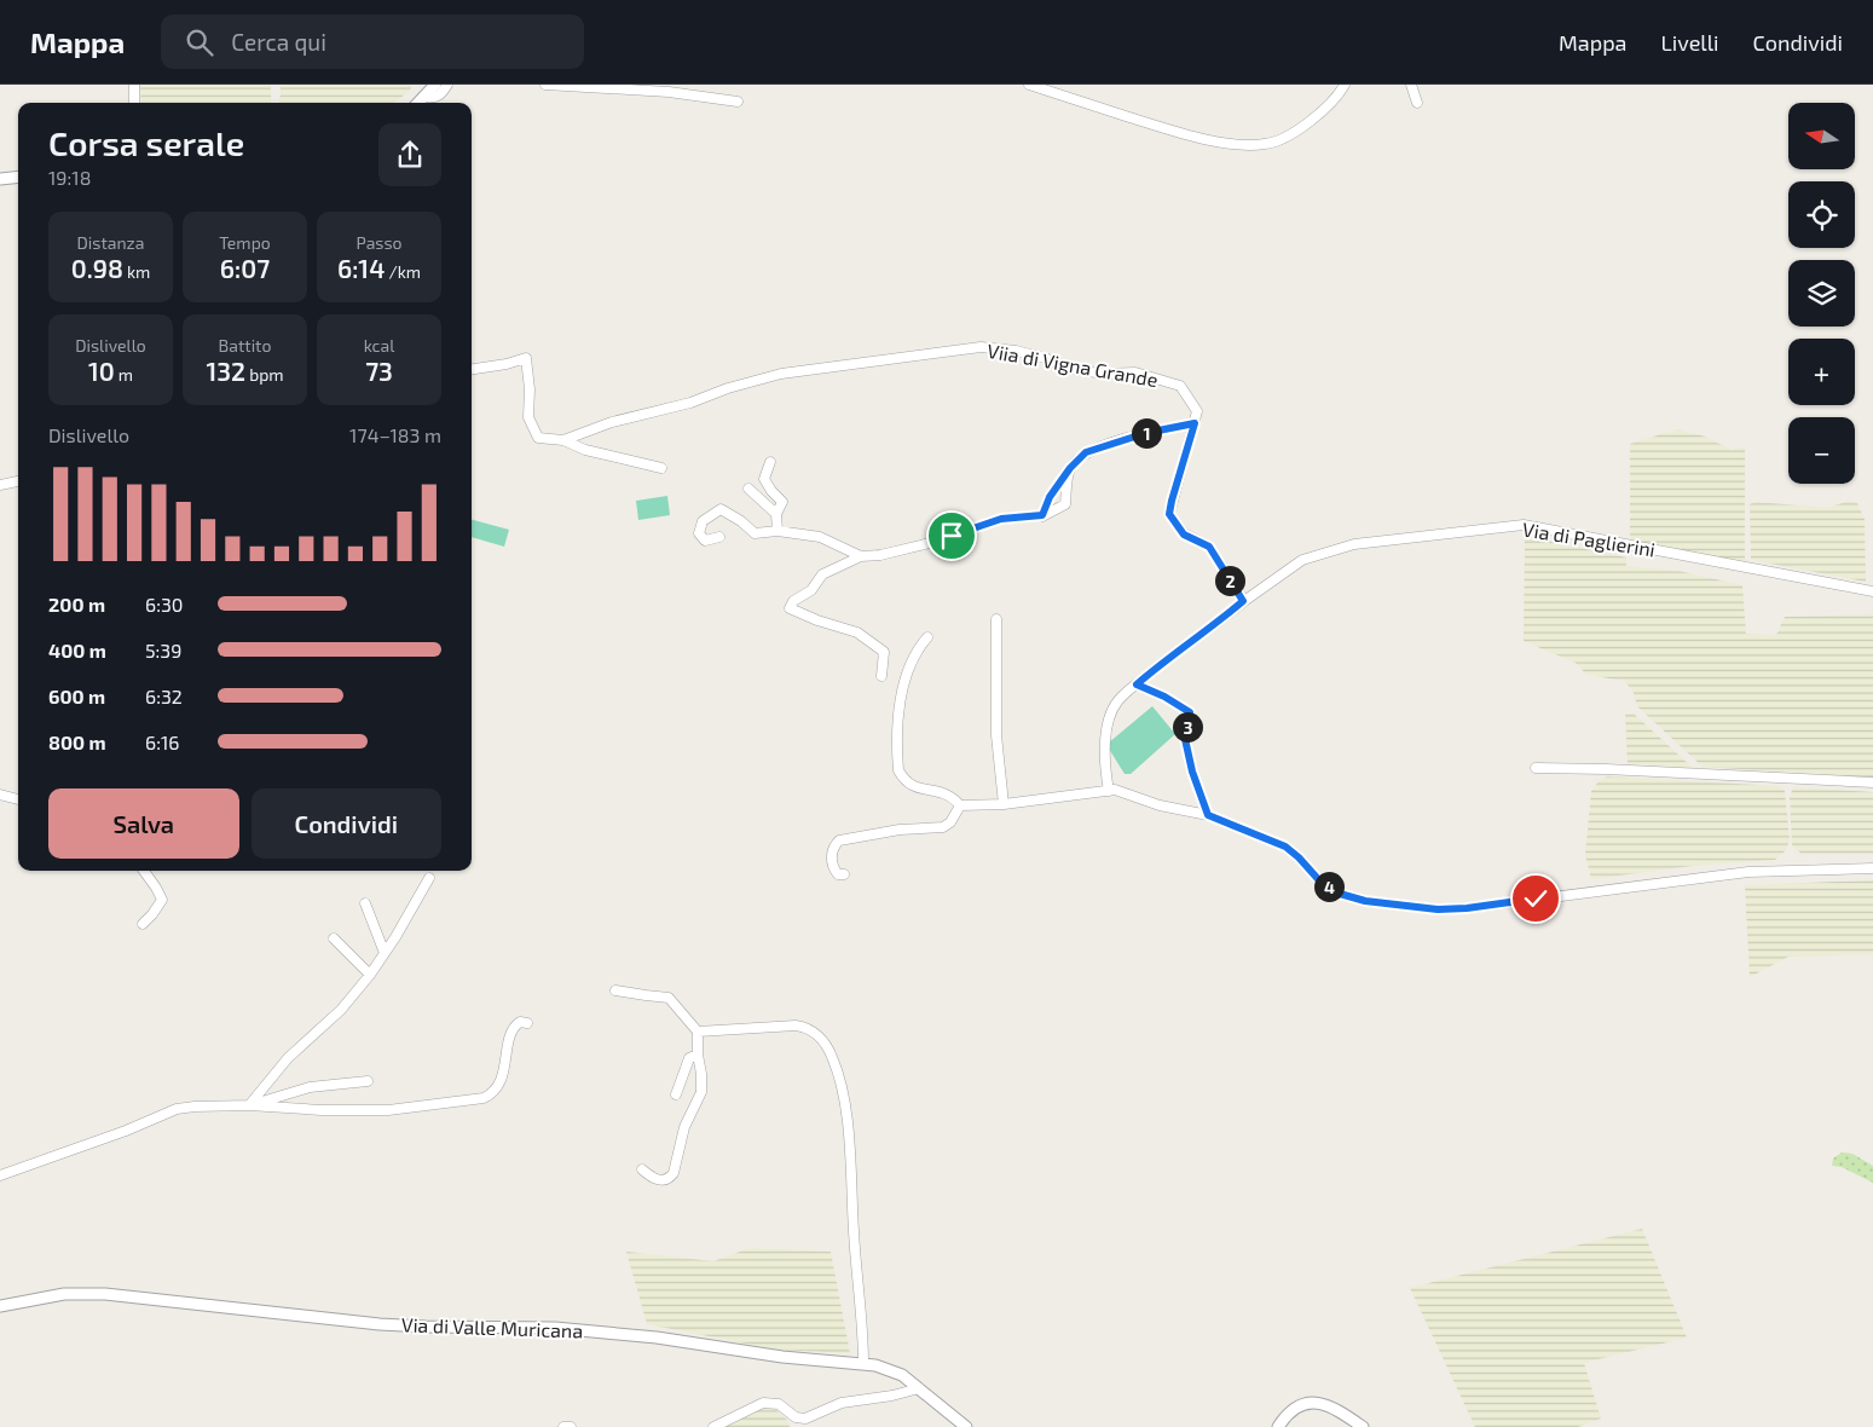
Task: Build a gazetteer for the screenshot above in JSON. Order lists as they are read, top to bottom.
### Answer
{
  "streets": {
    "street": ["Viia di Vigna Grande", "Via di Paglierini", "Via di Valle Muricana"]
  },
  "north": "left",
  "page": {
    "header": "Mappa",
    "search": "Cerca qui",
    "nav": ["Mappa", "Livelli", "Condividi"],
    "map_buttons": ["+", "−"],
    "heading": ["Corsa serale", "19:18"],
    "stats": [
      ["Distanza", "0.98 km"],
      ["Tempo", "6:07"],
      ["Passo", "6:14 /km"],
      ["Dislivello", "10 m"],
      ["Battito", "132 bpm"],
      ["kcal", "73"]
    ],
    "chart": ["Dislivello", "174–183 m"],
    "pins": [
      "1",
      "2",
      "3",
      "4"
    ],
    "list": [
      {
        "name": "200 m",
        "note": "6:30"
      },
      {
        "name": "400 m",
        "note": "5:39"
      },
      {
        "name": "600 m",
        "note": "6:32"
      },
      {
        "name": "800 m",
        "note": "6:16"
      }
    ],
    "buttons": ["Salva", "Condividi"]
  }
}
